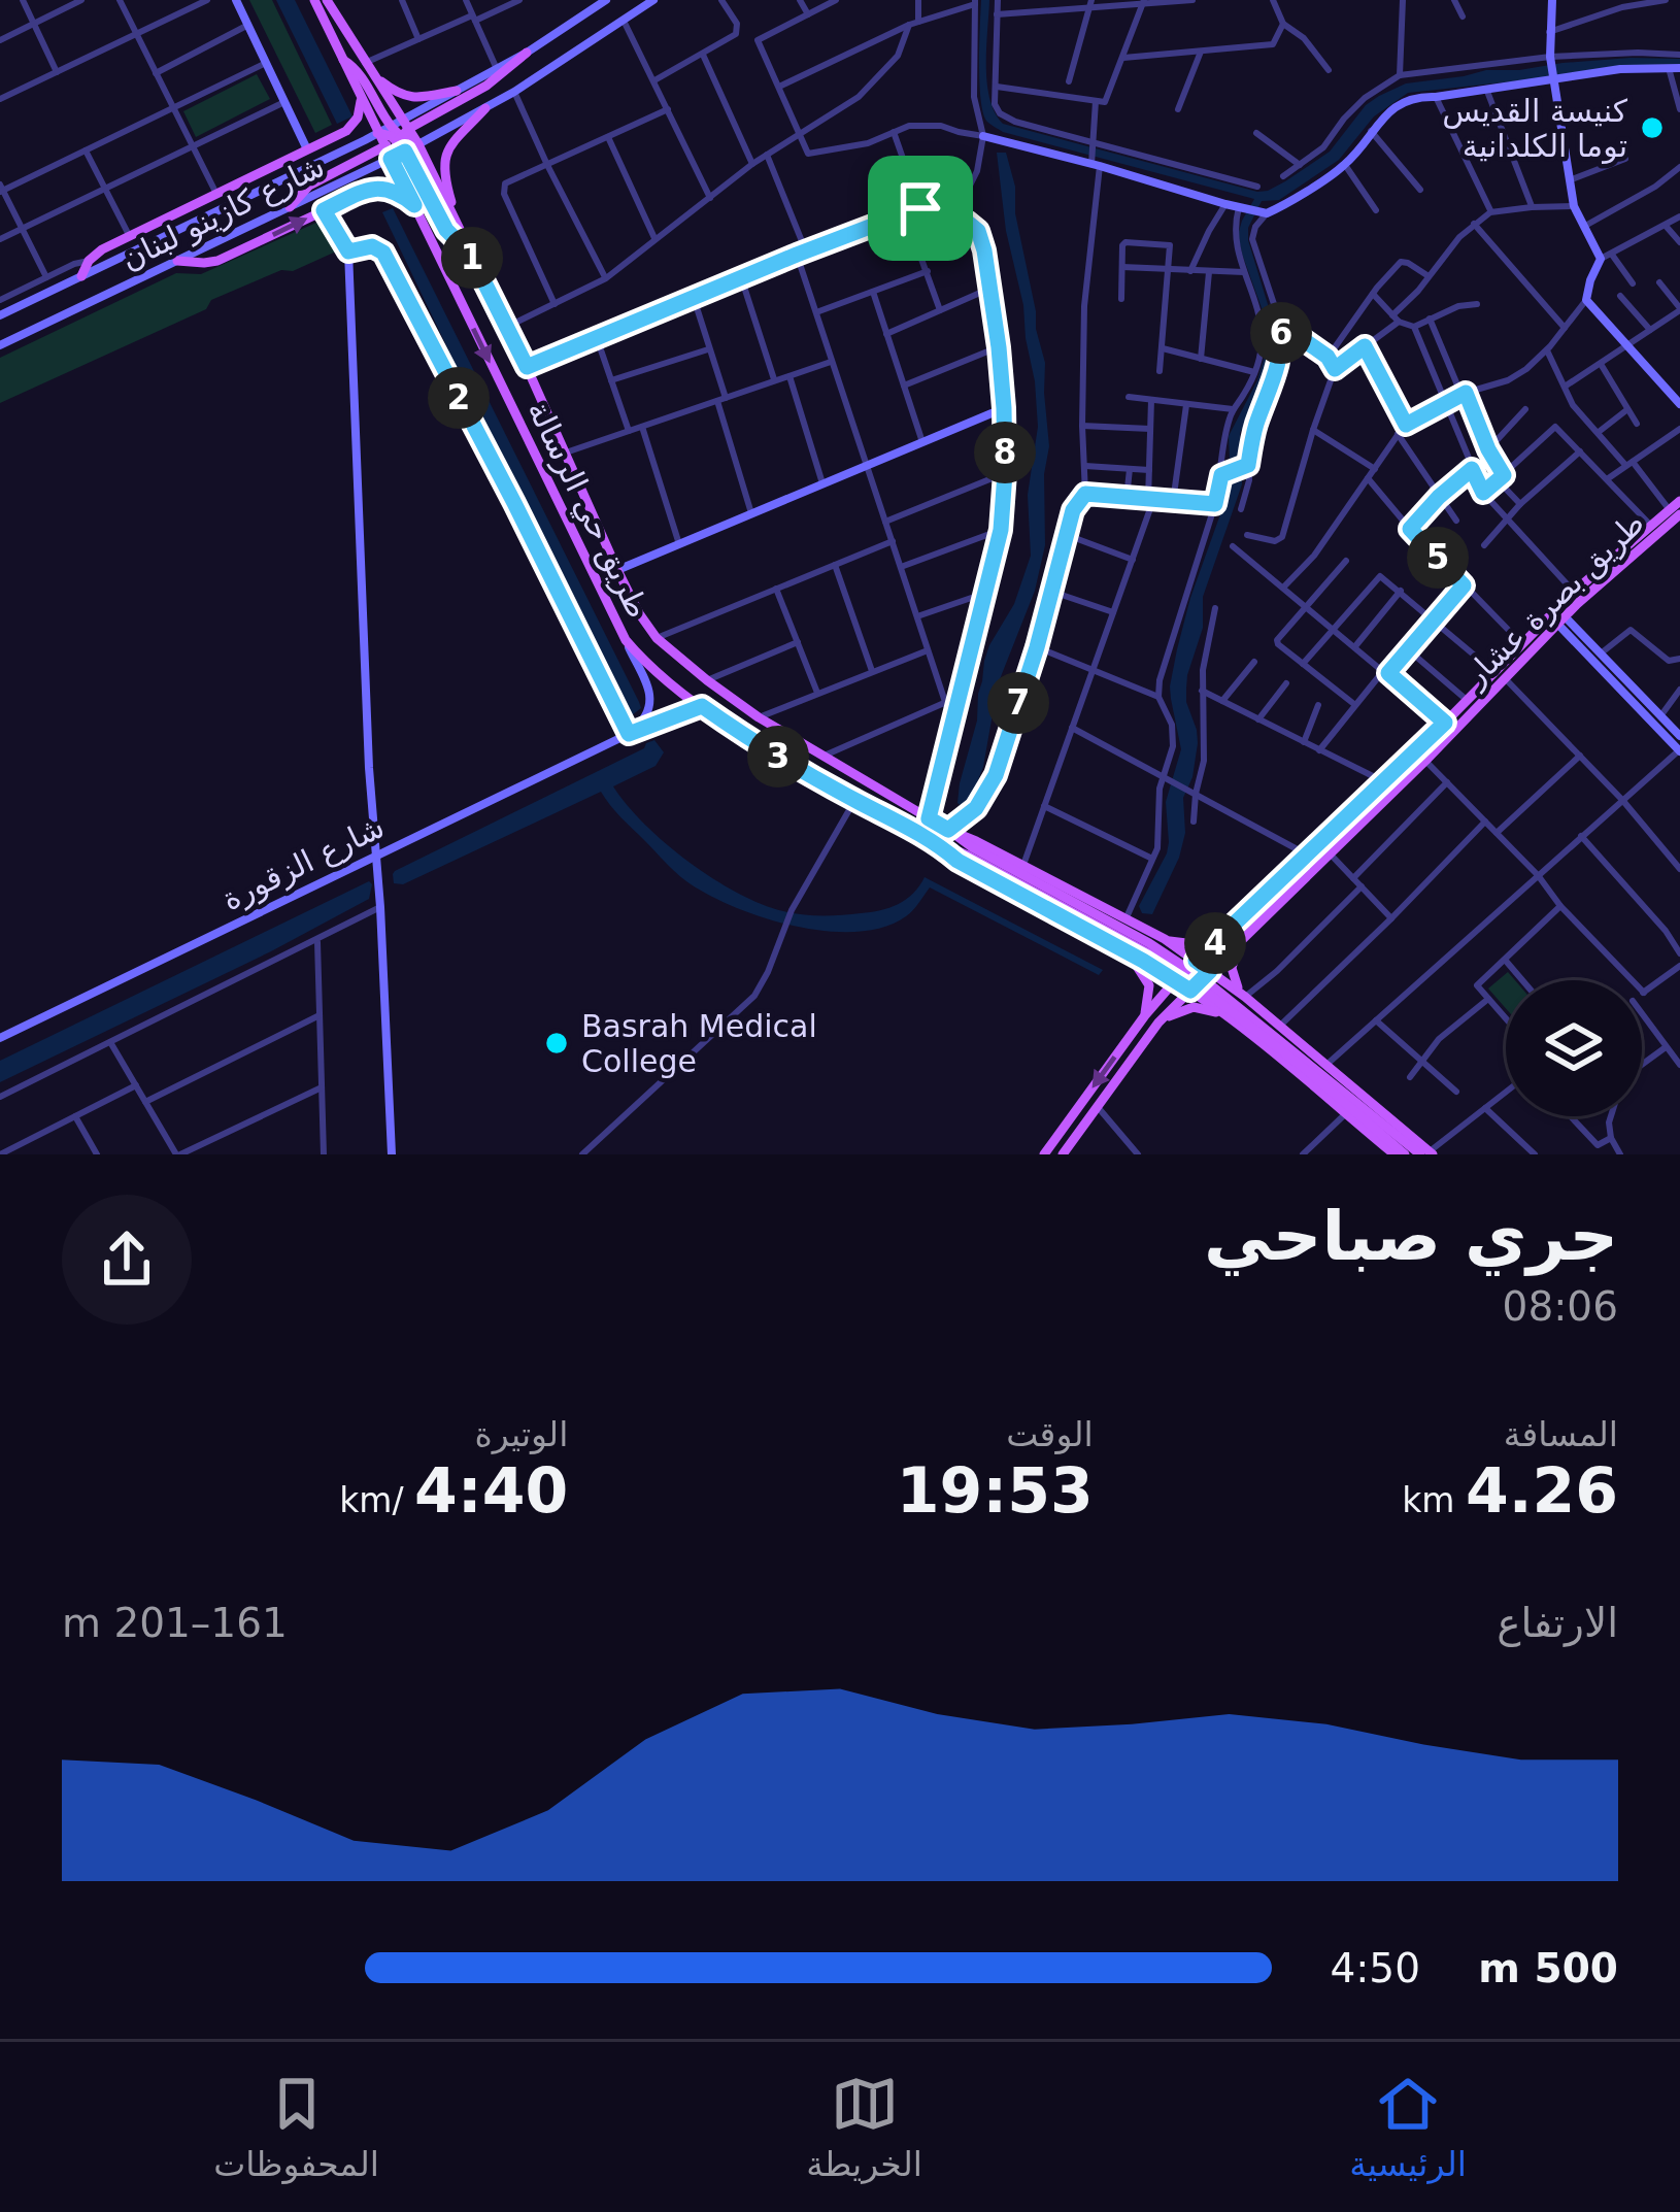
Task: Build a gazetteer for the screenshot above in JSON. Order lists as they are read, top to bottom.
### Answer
{
  "streets": {
    "main road": ["طريق حي الرسالة", "طريق بصرة عشار"],
    "street": ["شارع كازينو لبنان", "شارع الزقورة"]
  },
  "crossings": [
    ["شارع كازينو لبنان", "طريق حي الرسالة"],
    ["طريق حي الرسالة", "طريق بصرة عشار"],
    ["طريق حي الرسالة", "شارع الزقورة"]
  ],
  "places": ["كنيسة القديس توما الكلدانية", "Basrah Medical College"],
  "page": {
    "pins": [
      "1",
      "6",
      "2",
      "8",
      "5",
      "7",
      "3",
      "4"
    ],
    "heading": ["جري صباحي", "08:06"],
    "stats": [
      ["المسافة", "4.26 km"],
      ["الوقت", "19:53"],
      ["الوتيرة", "4:40 /km"]
    ],
    "chart": ["الارتفاع", "161–201 m"],
    "list": [
      {
        "name": "500 m",
        "note": "4:50"
      }
    ],
    "tabs": ["الرئيسية", "الخريطة", "المحفوظات"]
  }
}
